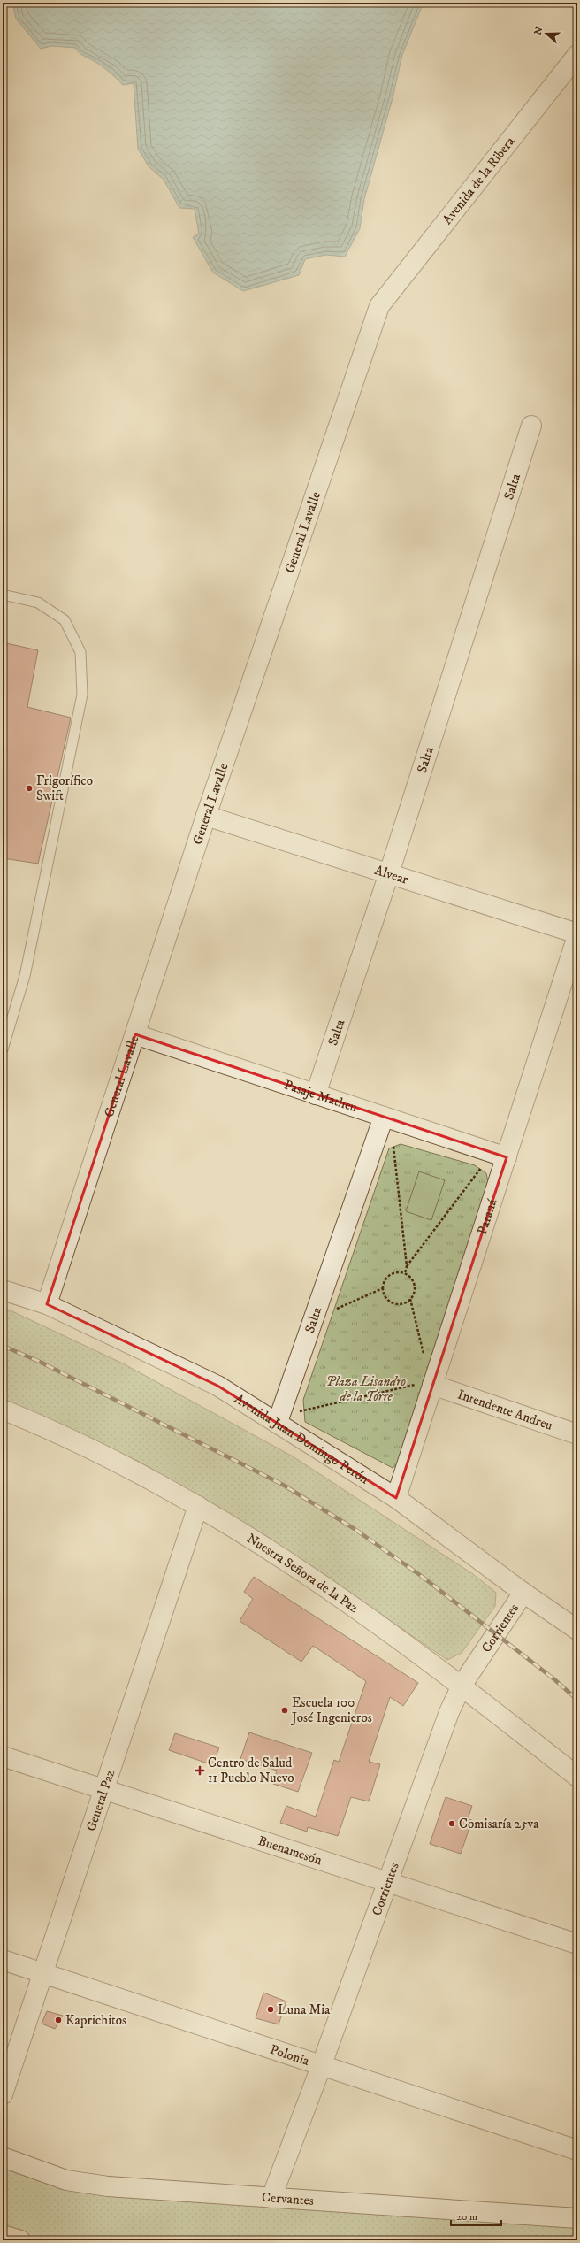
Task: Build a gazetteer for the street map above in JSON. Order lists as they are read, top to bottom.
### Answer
{
  "streets": {
    "street": [
      "Avenida de la Ribera",
      "Salta",
      "General Lavalle",
      "Alvear",
      "Pasaje Matheu",
      "Paraná",
      "Intendente Andreu",
      "Avenida Juan Domingo Perón",
      "Nuestra Señora de la Paz",
      "Corrientes",
      "General Paz",
      "Buenamesón",
      "Polonia",
      "Cervantes"
    ]
  },
  "crossings": [
    ["Avenida de la Ribera", "General Lavalle"],
    ["Salta", "Alvear"],
    ["Salta", "Pasaje Matheu"],
    ["Salta", "Avenida Juan Domingo Perón"],
    ["General Lavalle", "Alvear"],
    ["General Lavalle", "Pasaje Matheu"],
    ["General Lavalle", "Avenida Juan Domingo Perón"],
    ["Pasaje Matheu", "Paraná"],
    ["Paraná", "Intendente Andreu"],
    ["Paraná", "Avenida Juan Domingo Perón"],
    ["Avenida Juan Domingo Perón", "Corrientes"],
    ["Nuestra Señora de la Paz", "Corrientes"],
    ["Nuestra Señora de la Paz", "General Paz"],
    ["Corrientes", "Buenamesón"],
    ["Corrientes", "Polonia"],
    ["Corrientes", "Cervantes"],
    ["General Paz", "Buenamesón"],
    ["General Paz", "Polonia"]
  ],
  "parks": ["Plaza Lisandro de la Torre"],
  "places": {
    "other": [
      "Frigorífico Swift",
      "Escuela 100 José Ingenieros",
      "Comisaría 25va",
      "Luna Mia",
      "Kaprichitos"
    ],
    "health": ["Centro de Salud 11 Pueblo Nuevo"]
  },
  "scale_bar": "20 m",
  "north": "left"
}
